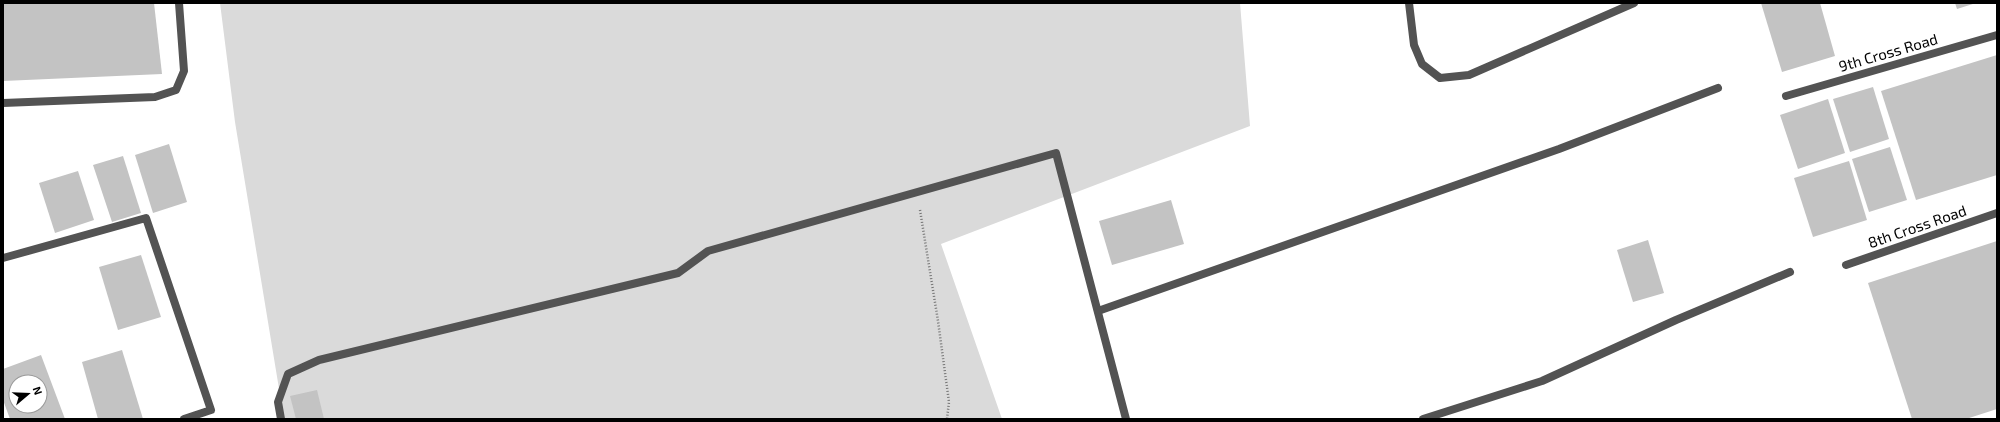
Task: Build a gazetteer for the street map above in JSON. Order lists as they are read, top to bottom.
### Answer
{
  "streets": {
    "street": ["9th Cross Road", "8th Cross Road"]
  },
  "north": "right"
}
